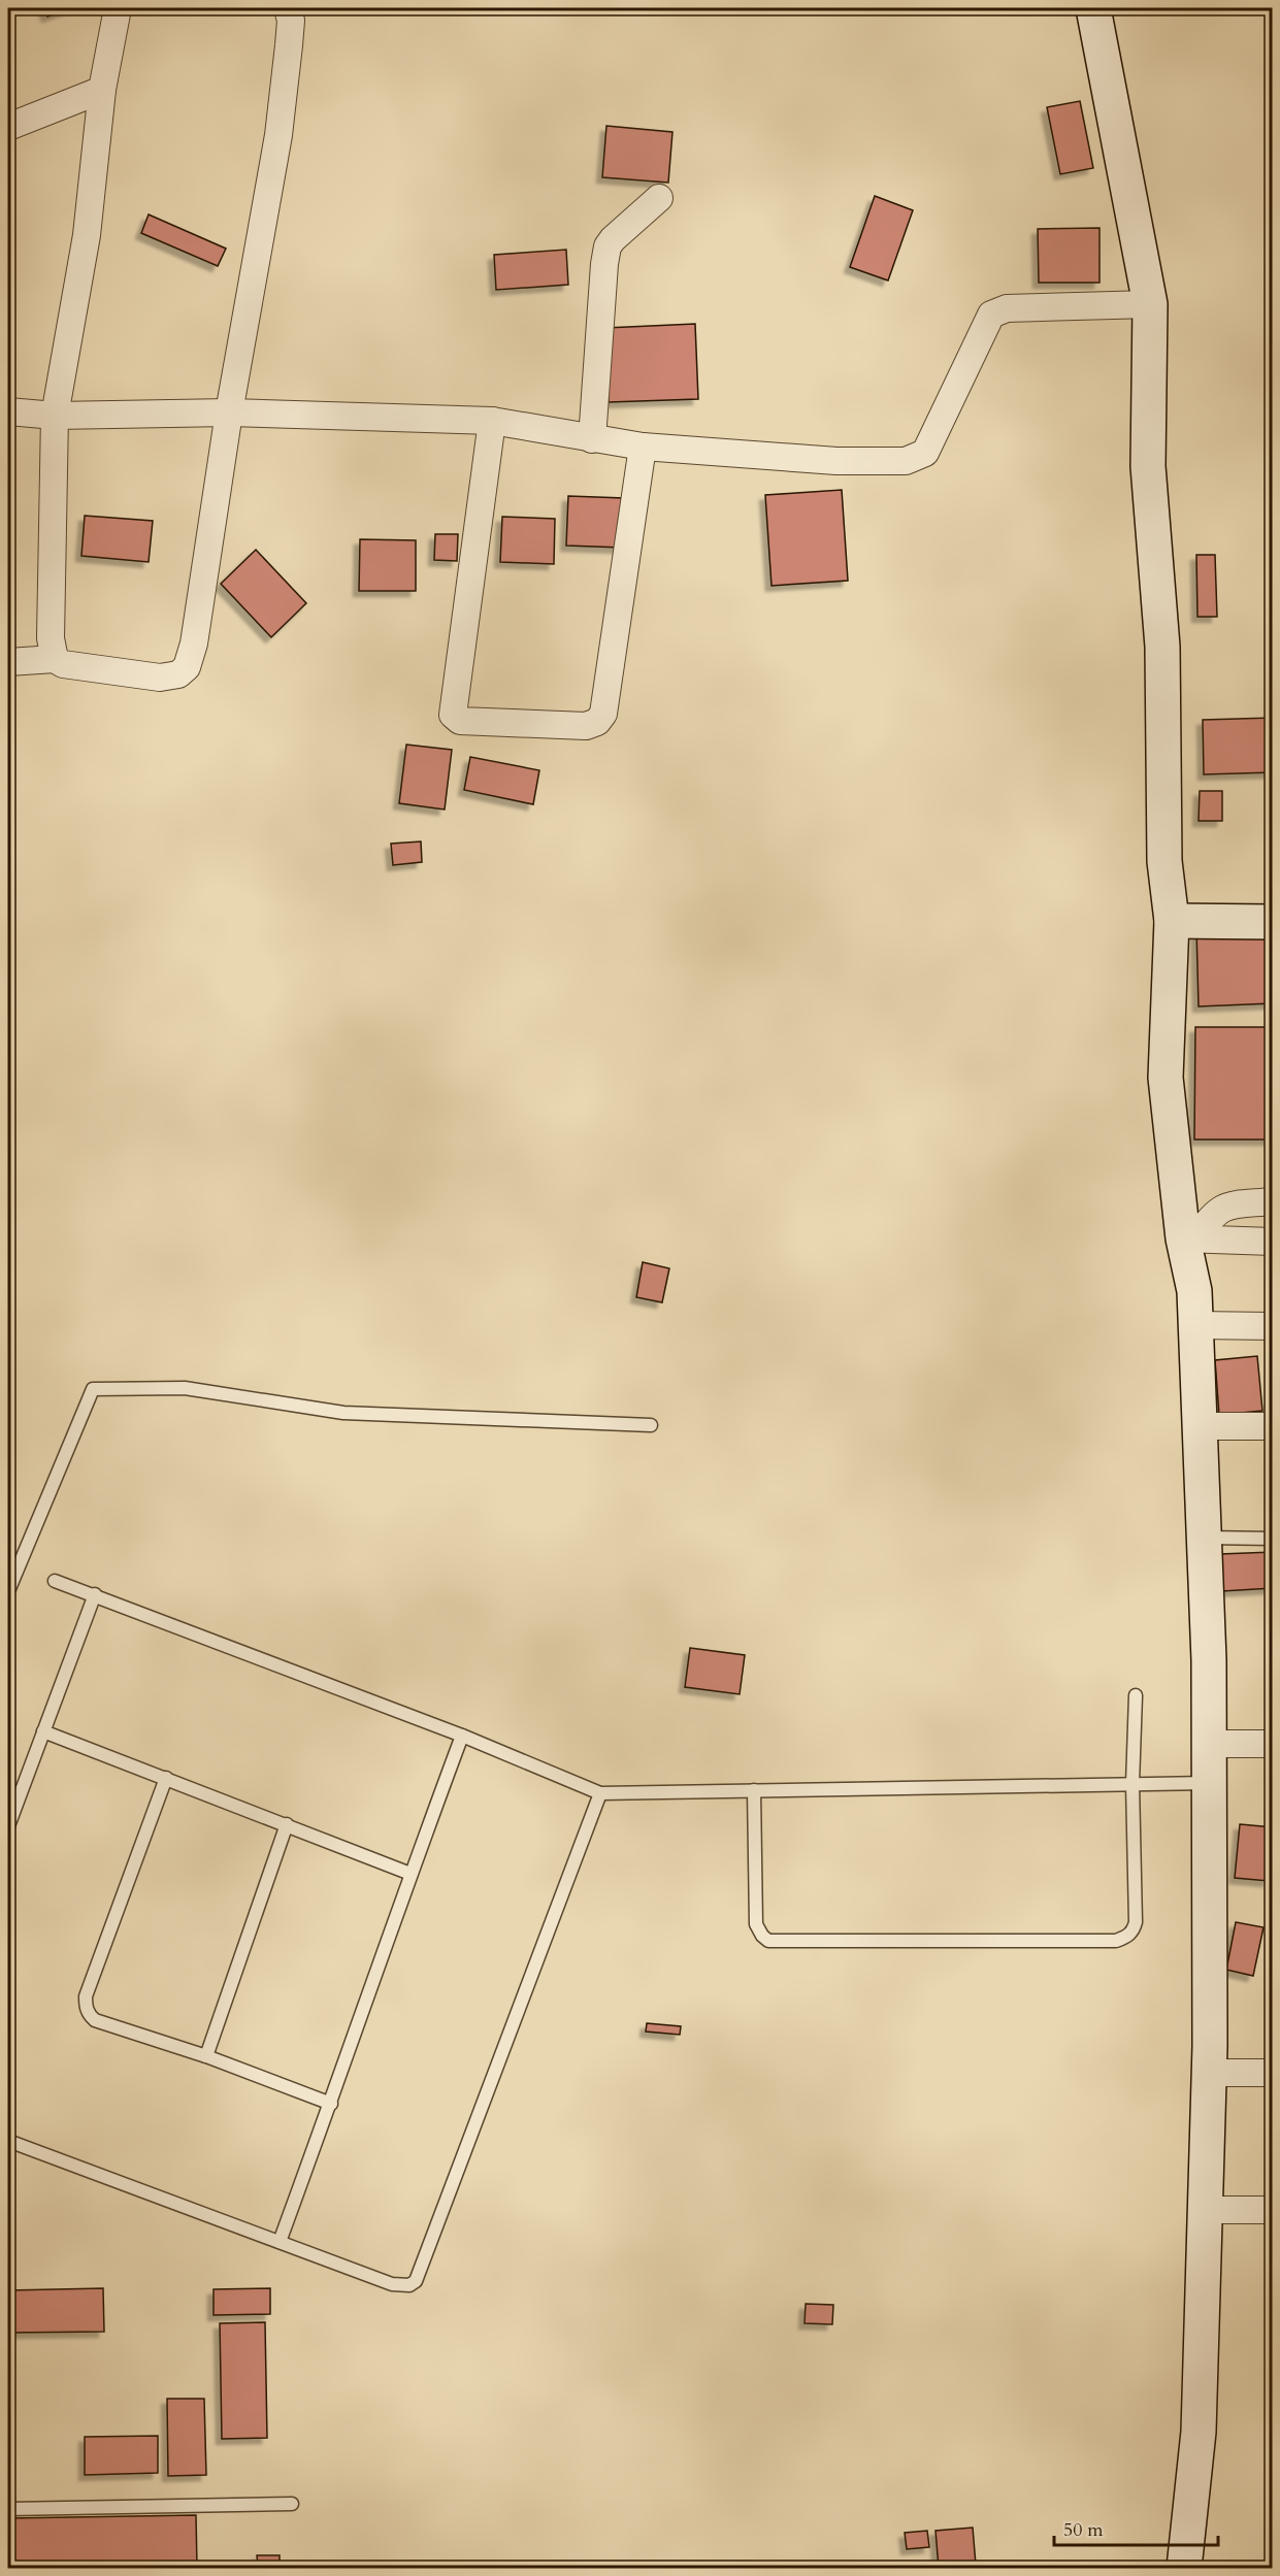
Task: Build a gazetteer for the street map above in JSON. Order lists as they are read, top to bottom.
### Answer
{
  "scale_bar": "50 m"
}
